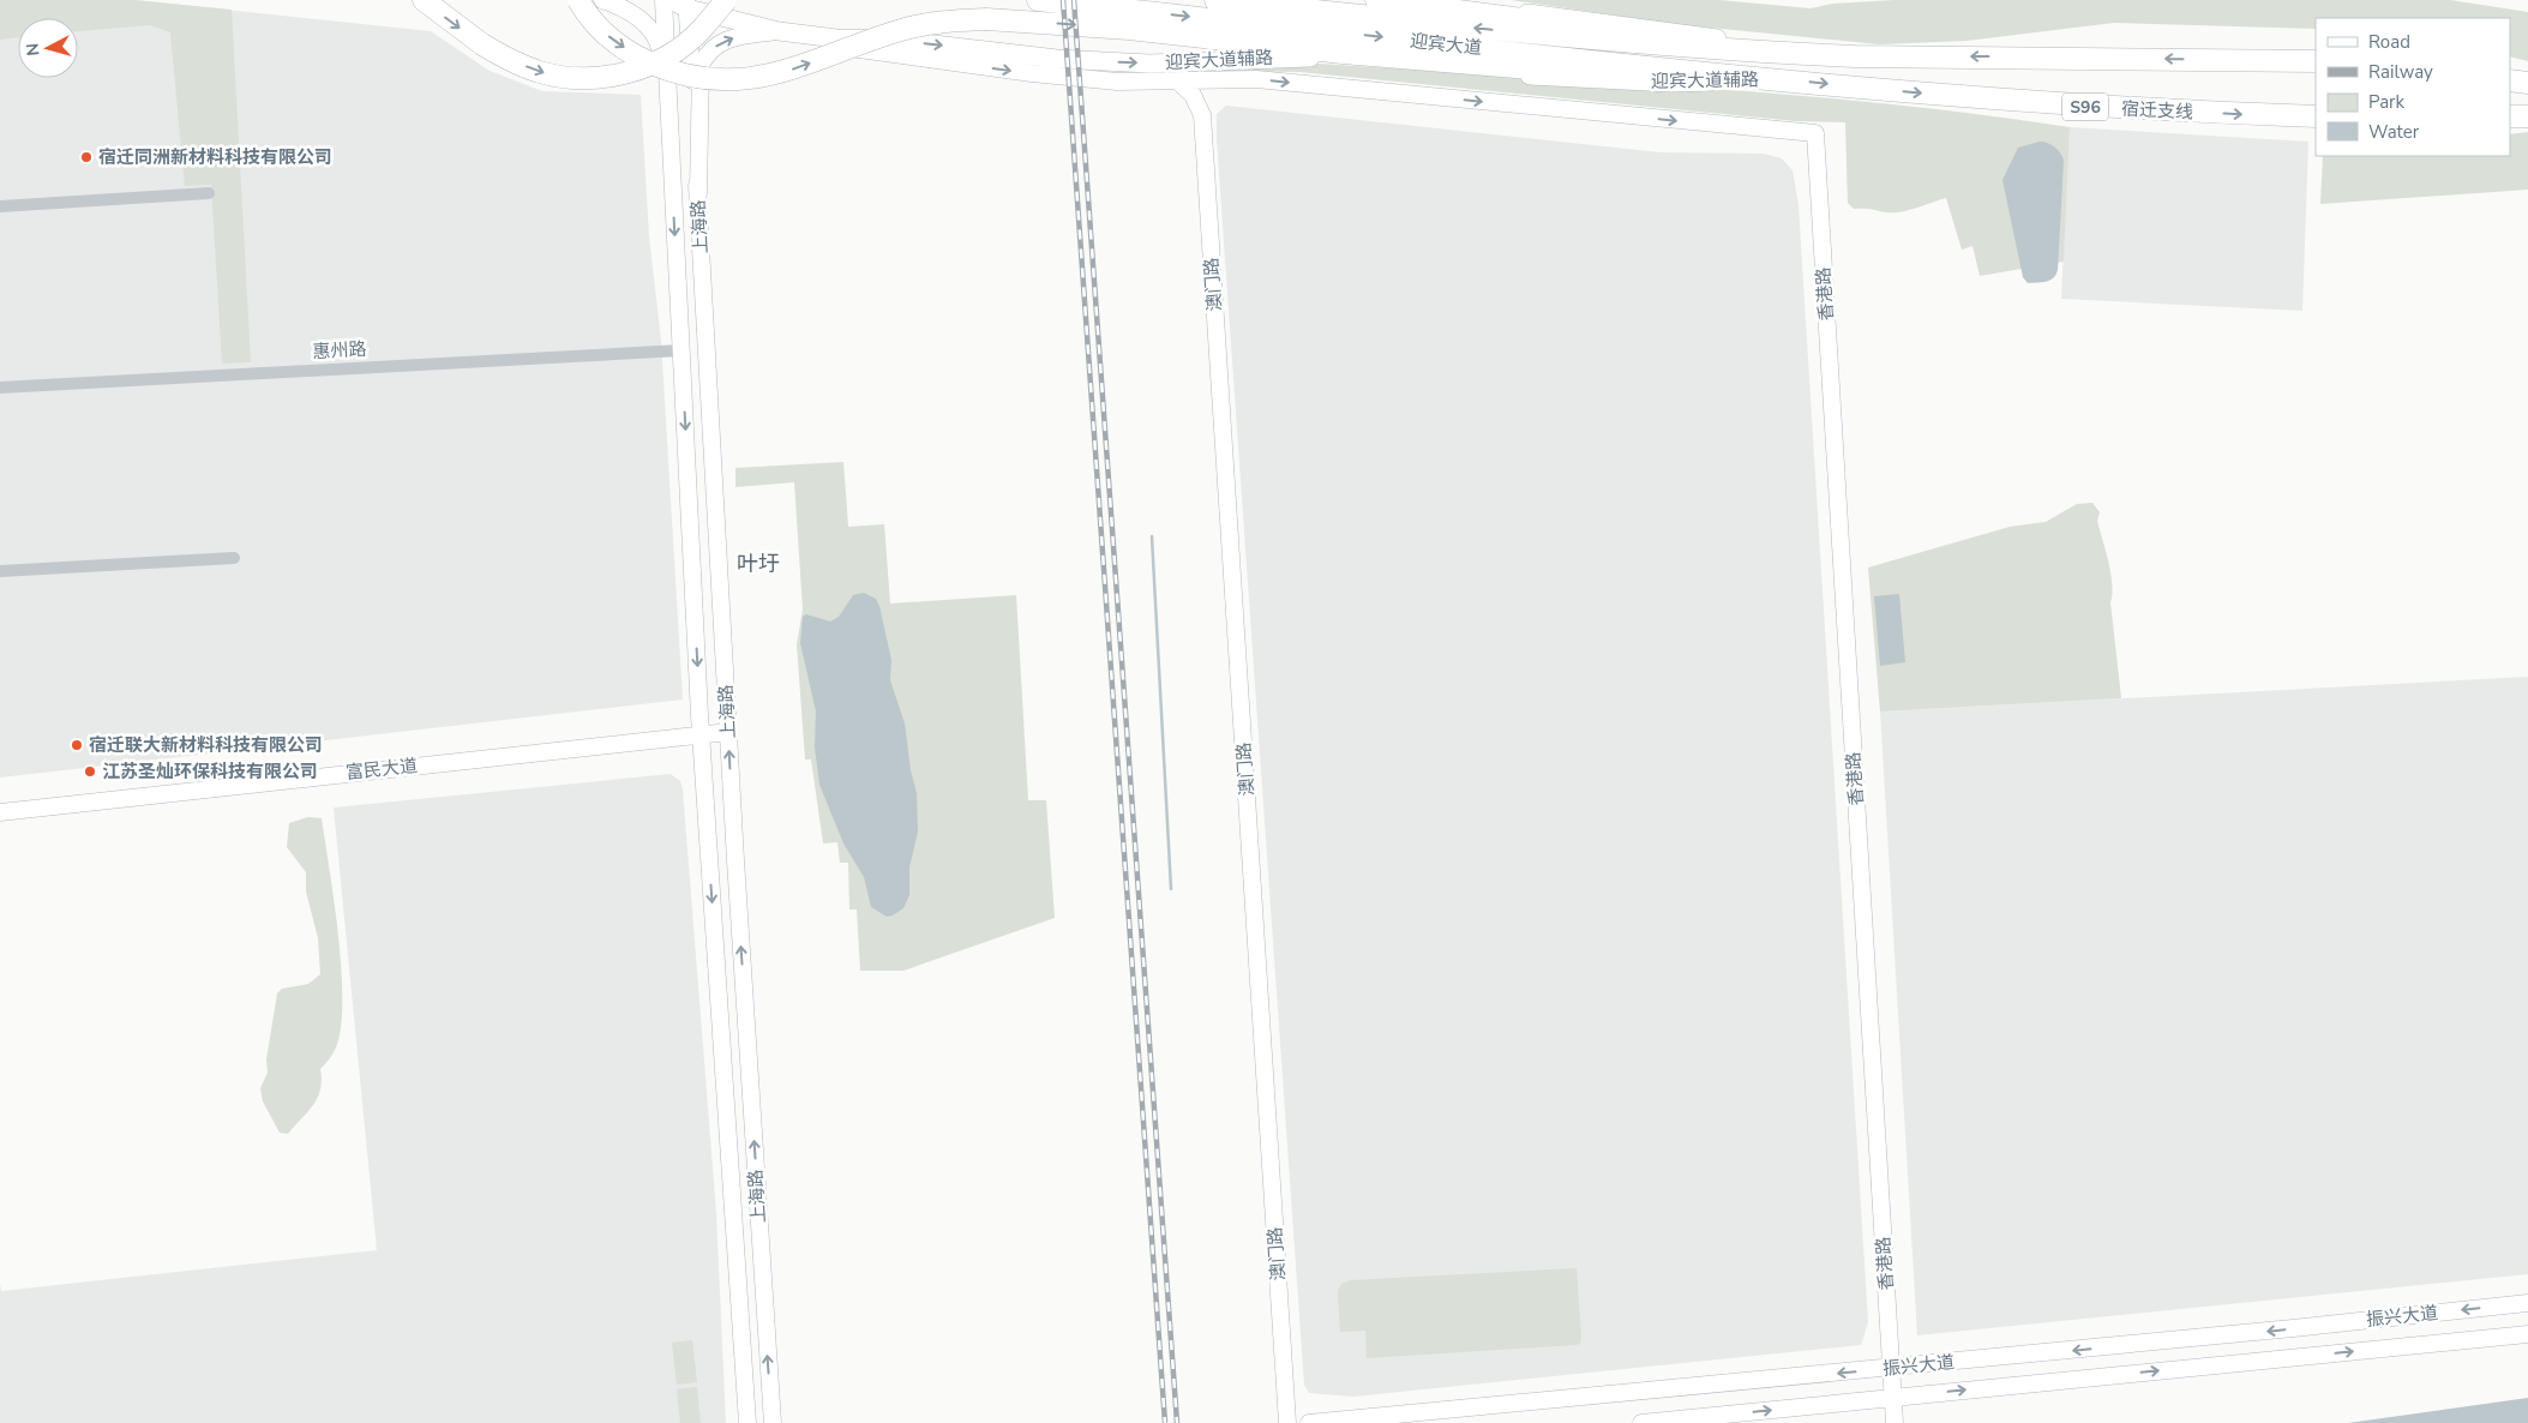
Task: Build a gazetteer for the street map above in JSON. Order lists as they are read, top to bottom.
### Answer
{
  "streets": {
    "highway": ["迎宾大道", "S96", "宿迁支线"],
    "main road": [
      "迎宾大道辅路",
      "上海路",
      "澳门路",
      "香港路",
      "富民大道",
      "振兴大道"
    ],
    "street": ["惠州路"]
  },
  "crossings": [
    ["迎宾大道", "迎宾大道辅路"],
    ["迎宾大道", "宿迁支线"],
    ["迎宾大道辅路", "上海路"],
    ["上海路", "惠州路"],
    ["上海路", "富民大道"],
    ["香港路", "振兴大道"]
  ],
  "one_way": ["宿迁支线"],
  "districts": ["叶圩"],
  "places": ["宿迁同洲新材料科技有限公司", "宿迁联大新材料科技有限公司", "江苏圣灿环保科技有限公司"],
  "legend": [
    "Road",
    "Railway",
    "Park",
    "Water"
  ],
  "north": "left"
}
